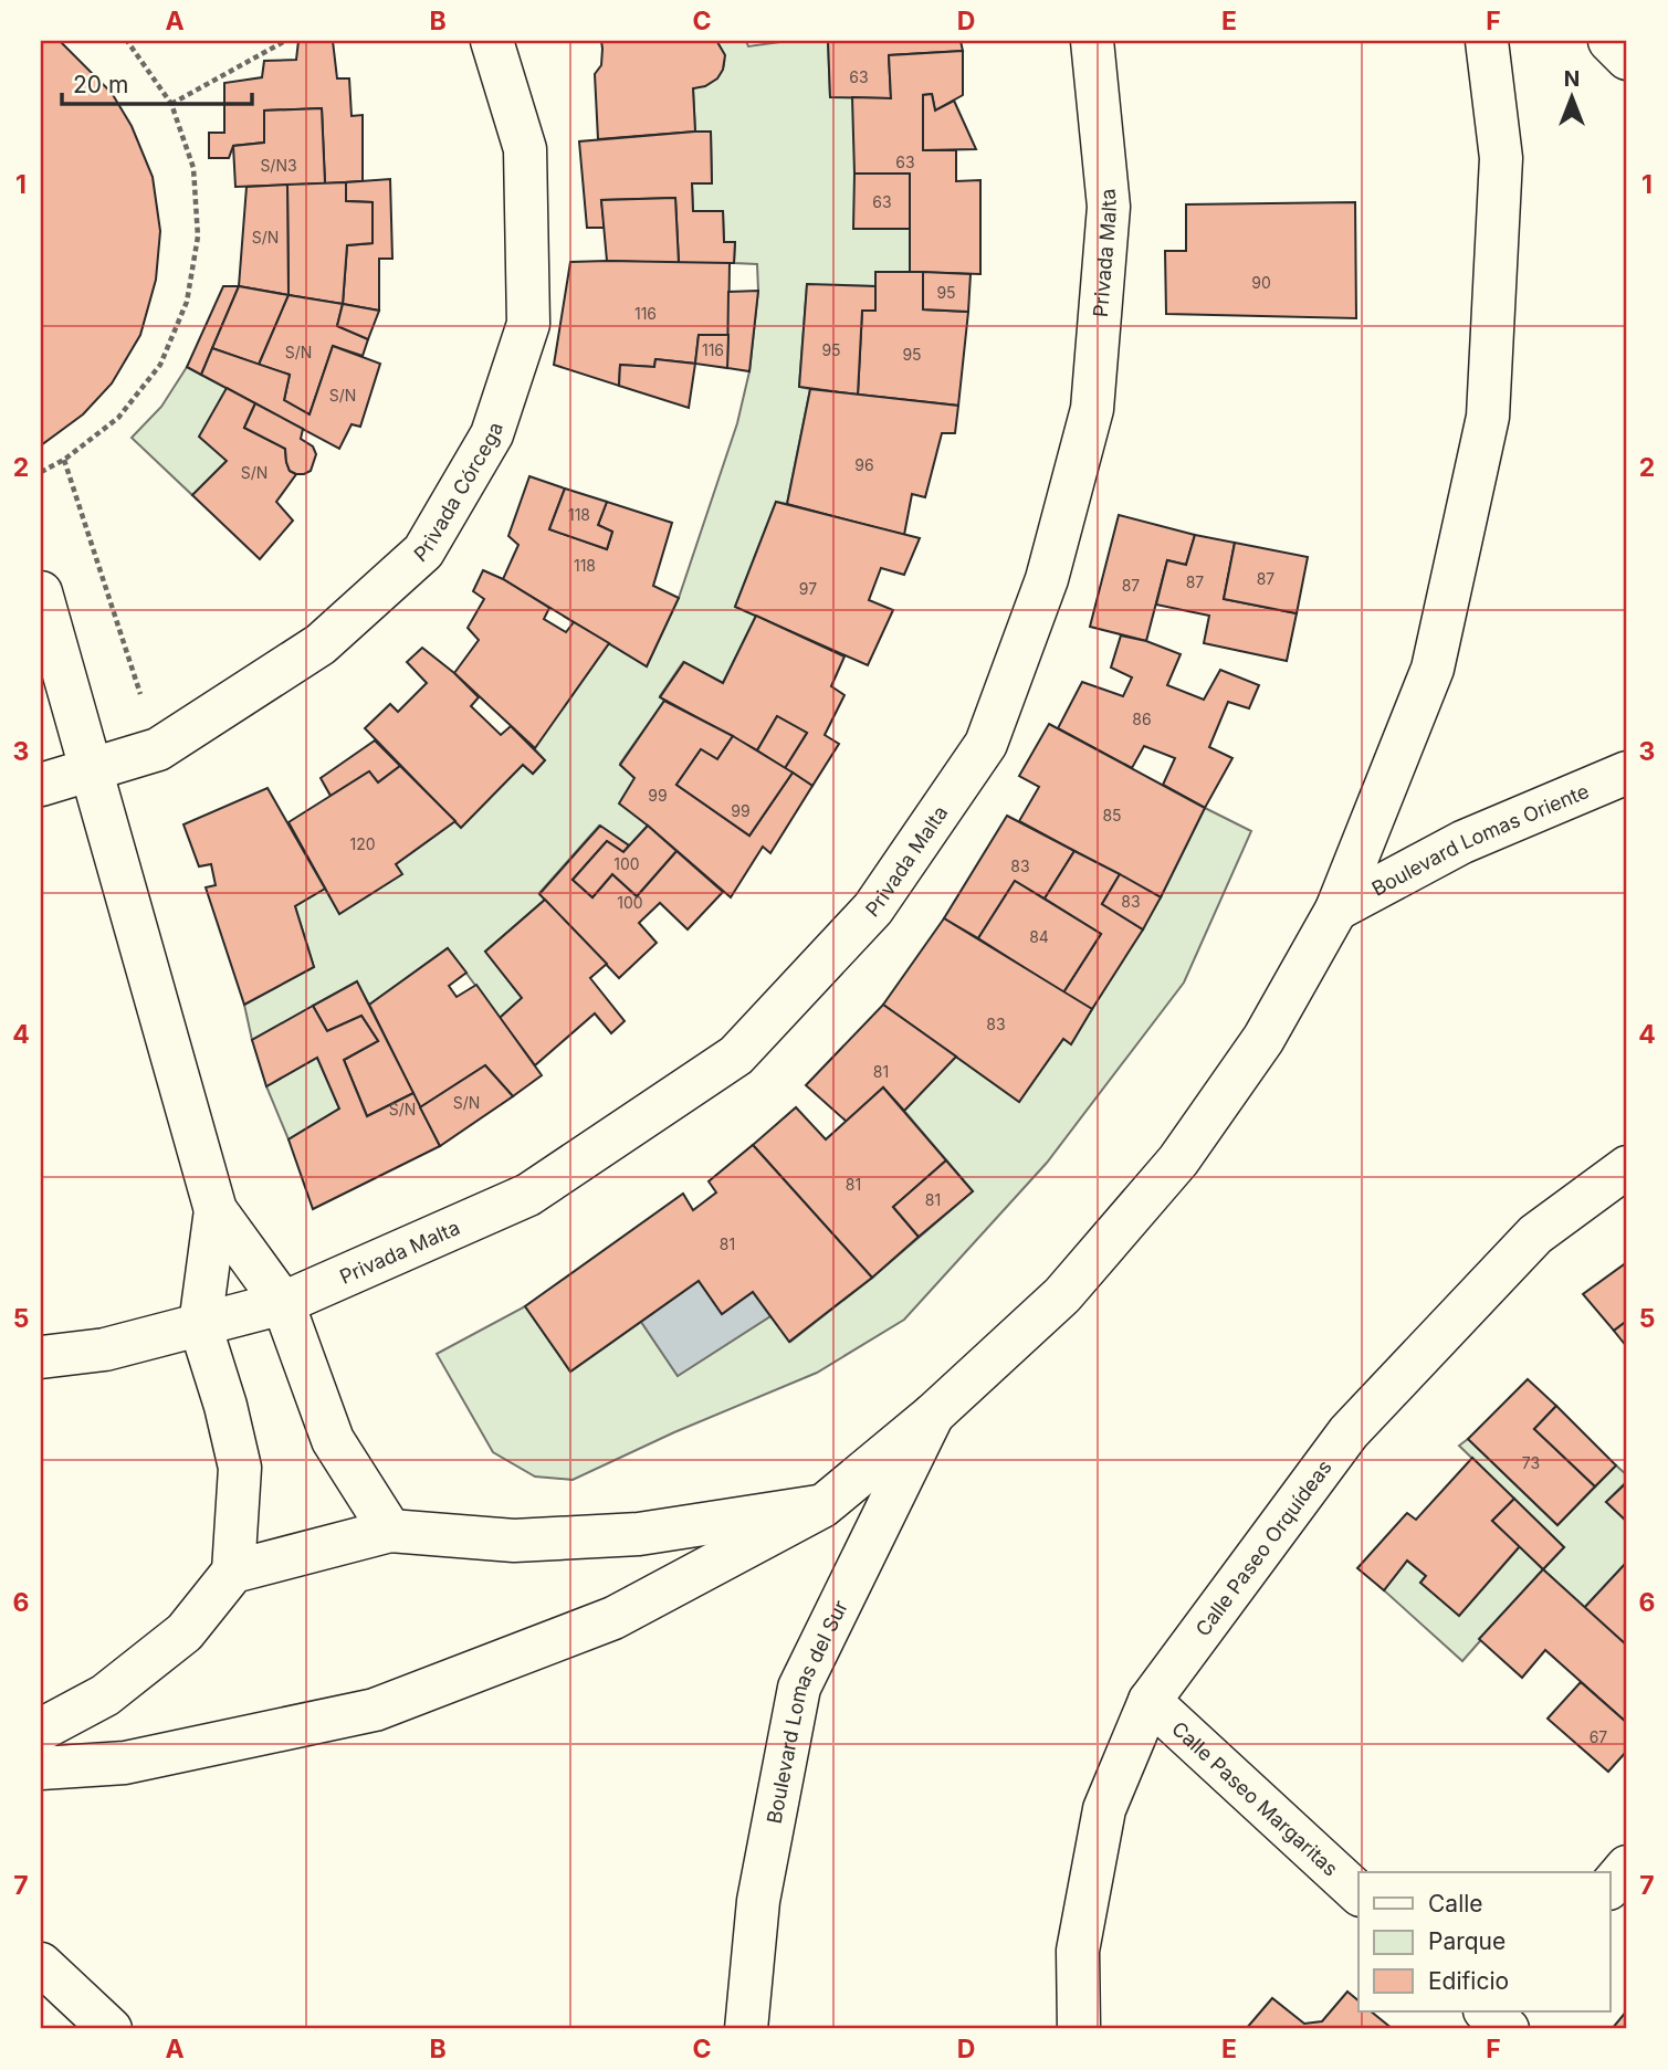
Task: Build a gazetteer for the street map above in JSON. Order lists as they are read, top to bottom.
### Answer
{
  "streets": {
    "street": [
      "Privada Malta",
      "Privada Córcega",
      "Boulevard Lomas Oriente",
      "Calle Paseo Orquídeas",
      "Boulevard Lomas del Sur",
      "Calle Paseo Margaritas"
    ]
  },
  "crossings": [
    ["Calle Paseo Orquídeas", "Calle Paseo Margaritas"]
  ],
  "house_numbers": [
    "63",
    "63",
    "S/N3",
    "63",
    "S/N",
    "90",
    "95",
    "116",
    "116",
    "95",
    "S/N",
    "95",
    "S/N",
    "96",
    "S/N",
    "118",
    "118",
    "87",
    "87",
    "87",
    "97",
    "86",
    "99",
    "99",
    "85",
    "120",
    "100",
    "83",
    "83",
    "100",
    "84",
    "83",
    "81",
    "S/N",
    "S/N",
    "81",
    "81",
    "81",
    "73",
    "67"
  ],
  "legend": ["Calle", "Parque", "Edificio"],
  "scale_bar": "20 m",
  "north": "top",
  "grid": {
    "columns": [
      "A",
      "B",
      "C",
      "D",
      "E",
      "F"
    ],
    "rows": [
      "1",
      "2",
      "3",
      "4",
      "5",
      "6",
      "7"
    ]
  }
}
